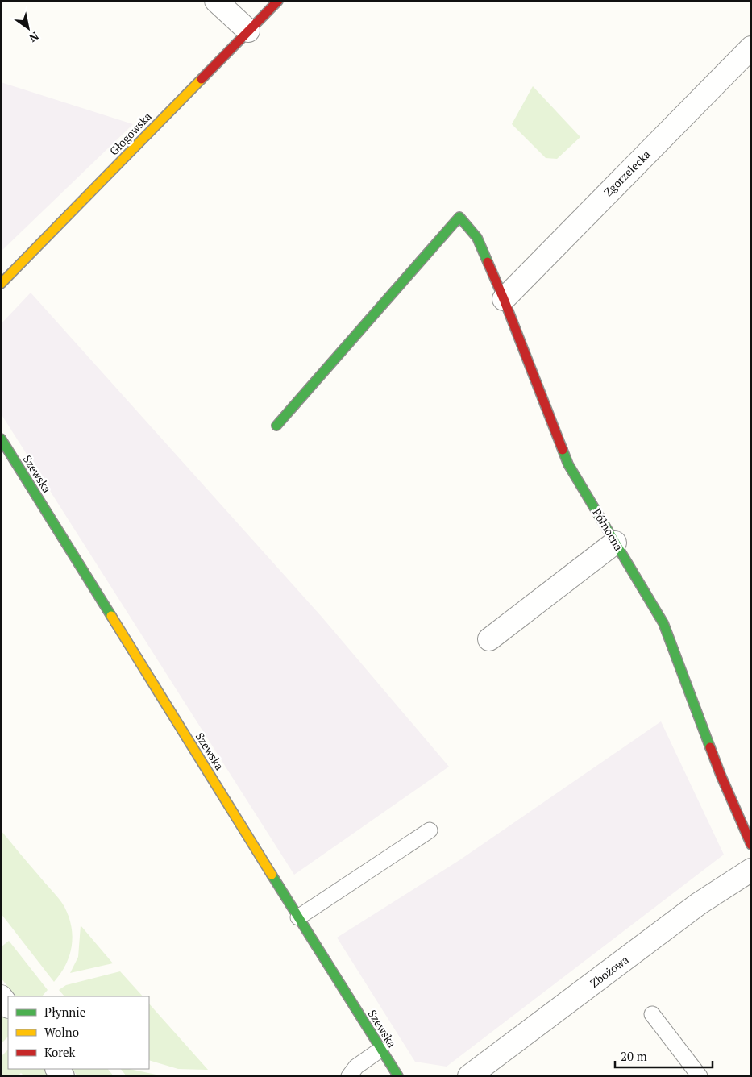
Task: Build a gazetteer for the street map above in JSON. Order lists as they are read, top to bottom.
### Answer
{
  "streets": {
    "street": [
      "Głogowska",
      "Zgorzelecka",
      "Szewska",
      "Północna",
      "Zbożowa"
    ]
  },
  "crossings": [
    ["Zgorzelecka", "Północna"]
  ],
  "legend": ["Płynnie", "Wolno", "Korek"],
  "scale_bar": "20 m",
  "north": "bottom right"
}
